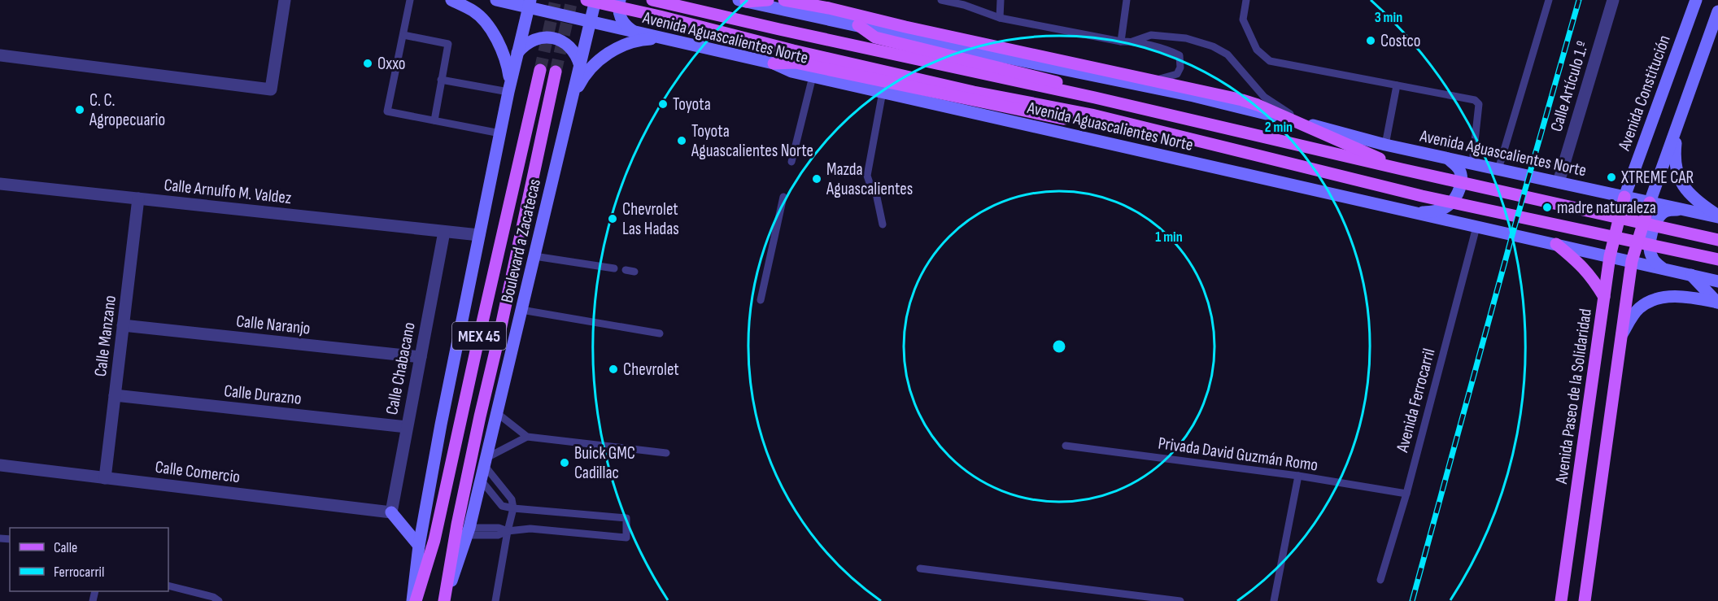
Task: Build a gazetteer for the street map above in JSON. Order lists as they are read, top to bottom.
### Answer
{
  "streets": {
    "main road": [
      "Avenida Aguascalientes Norte",
      "Avenida Constitución",
      "Boulevard a Zacatecas",
      "MEX 45",
      "Avenida Paseo de la Solidaridad"
    ],
    "street": [
      "Calle Artículo 1.º",
      "Calle Arnulfo M. Valdez",
      "Calle Naranjo",
      "Calle Manzano",
      "Calle Chabacano",
      "Calle Durazno",
      "Calle Comercio"
    ],
    "lane": ["Avenida Ferrocarril", "Privada David Guzmán Romo"]
  },
  "crossings": [
    ["Avenida Aguascalientes Norte", "Calle Artículo 1.º"],
    ["Avenida Aguascalientes Norte", "Avenida Constitución"],
    ["Avenida Aguascalientes Norte", "Boulevard a Zacatecas"],
    ["Avenida Aguascalientes Norte", "MEX 45"],
    ["Avenida Aguascalientes Norte", "Avenida Paseo de la Solidaridad"],
    ["Avenida Aguascalientes Norte", "Avenida Ferrocarril"],
    ["Avenida Constitución", "Avenida Paseo de la Solidaridad"],
    ["Calle Arnulfo M. Valdez", "Calle Manzano"],
    ["Calle Arnulfo M. Valdez", "MEX 45"],
    ["Calle Arnulfo M. Valdez", "Calle Chabacano"],
    ["Calle Naranjo", "Calle Manzano"],
    ["Calle Naranjo", "Calle Chabacano"],
    ["Calle Manzano", "Calle Durazno"],
    ["Calle Manzano", "Calle Comercio"],
    ["Calle Chabacano", "Calle Durazno"],
    ["Calle Chabacano", "Calle Comercio"],
    ["Avenida Ferrocarril", "Privada David Guzmán Romo"]
  ],
  "places": [
    "Costco",
    "Oxxo",
    "Toyota",
    "C. C. Agropecuario",
    "Toyota Aguascalientes Norte",
    "XTREME CAR",
    "Mazda Aguascalientes",
    "madre naturaleza",
    "Chevrolet Las Hadas",
    "Chevrolet",
    "Buick GMC Cadillac"
  ],
  "legend": ["Calle", "Ferrocarril"],
  "rings": ["3 min", "2 min", "1 min"]
}
